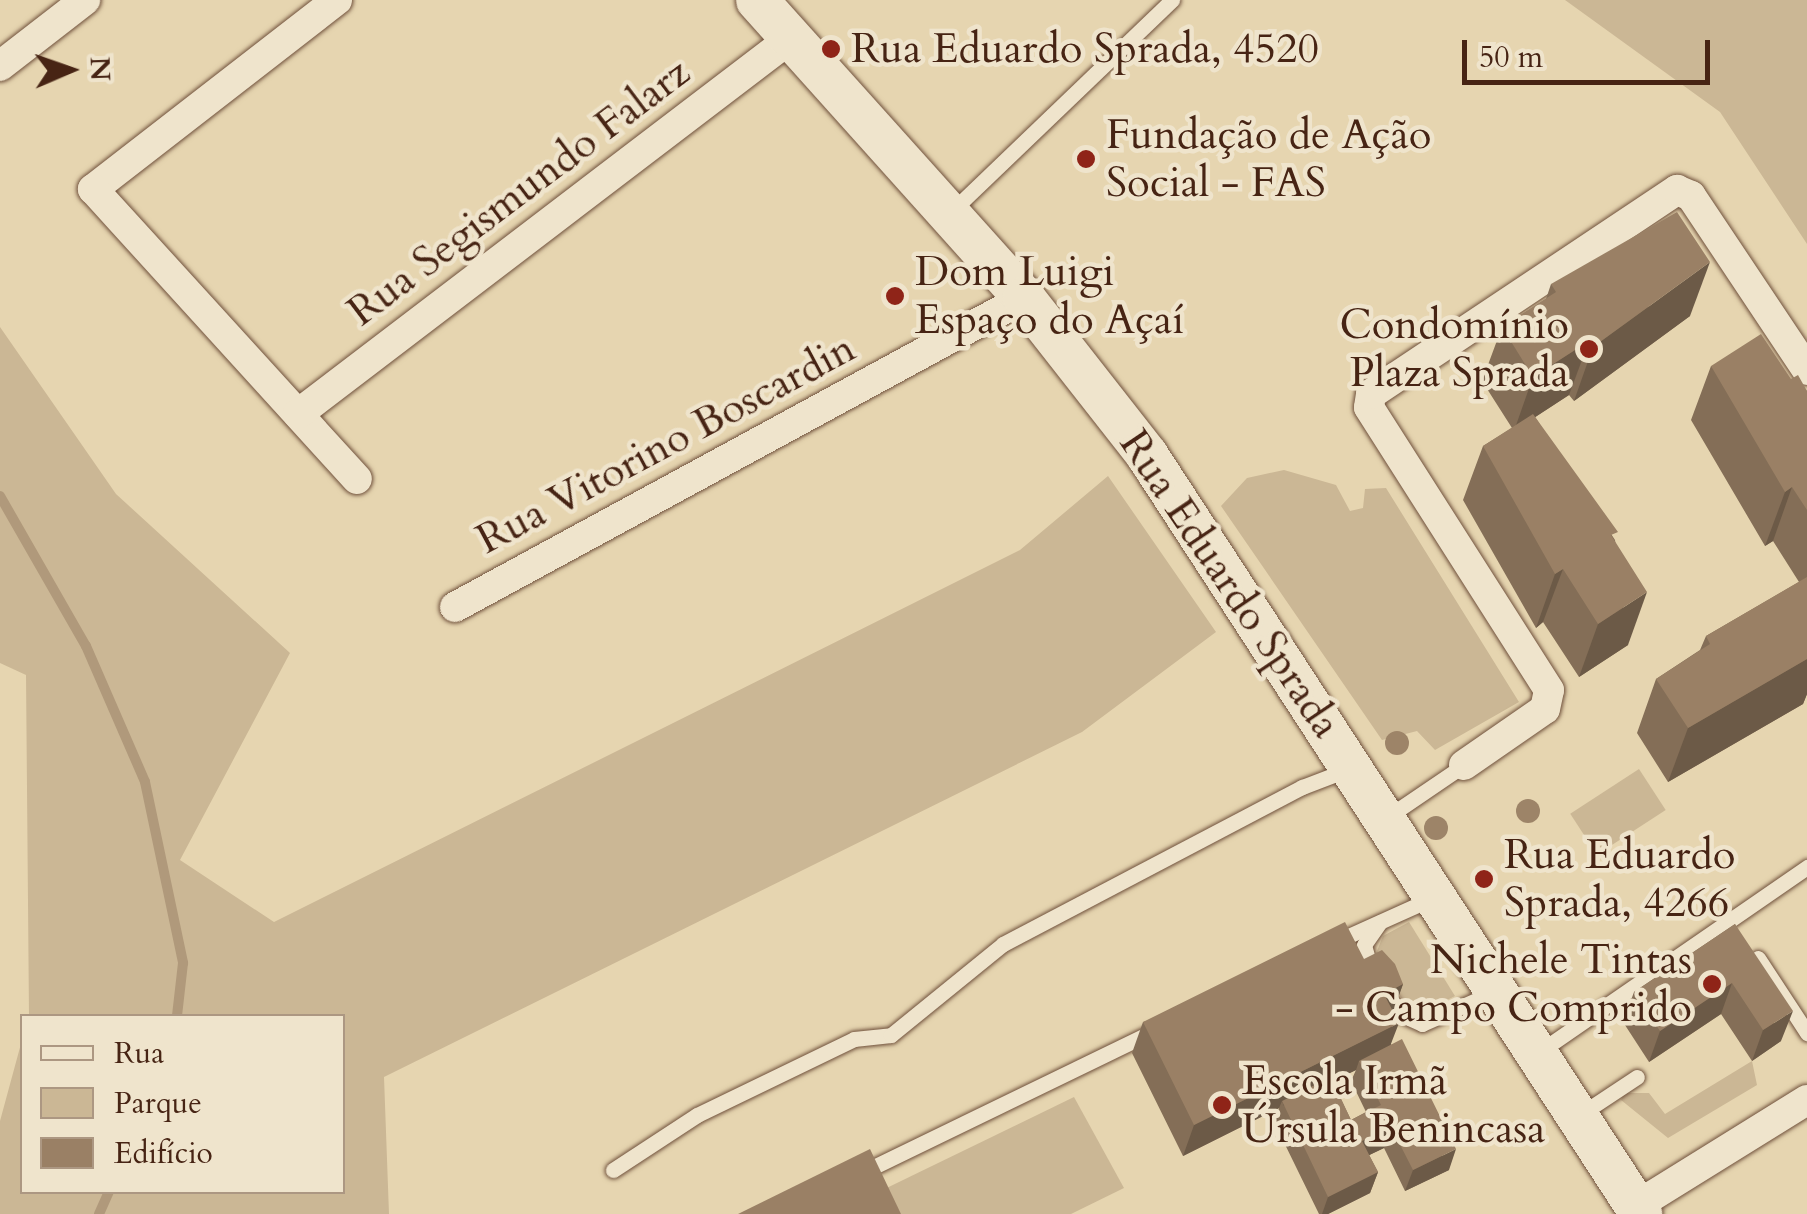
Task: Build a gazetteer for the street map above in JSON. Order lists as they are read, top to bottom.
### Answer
{
  "streets": {
    "main road": ["Rua Eduardo Sprada"],
    "street": ["Rua Segismundo Falarz", "Rua Vitorino Boscardin"]
  },
  "crossings": [
    ["Rua Segismundo Falarz", "Rua Eduardo Sprada"],
    ["Rua Vitorino Boscardin", "Rua Eduardo Sprada"]
  ],
  "places": [
    "Rua Eduardo Sprada, 4520",
    "Fundação de Ação Social - FAS",
    "Dom Luigi Espaço do Açaí",
    "Condomínio Plaza Sprada",
    "Rua Eduardo Sprada, 4266",
    "Nichele Tintas - Campo Comprido",
    "Escola Irmã Úrsula Benincasa"
  ],
  "legend": ["Rua", "Parque", "Edifício"],
  "scale_bar": "50 m",
  "north": "right"
}
